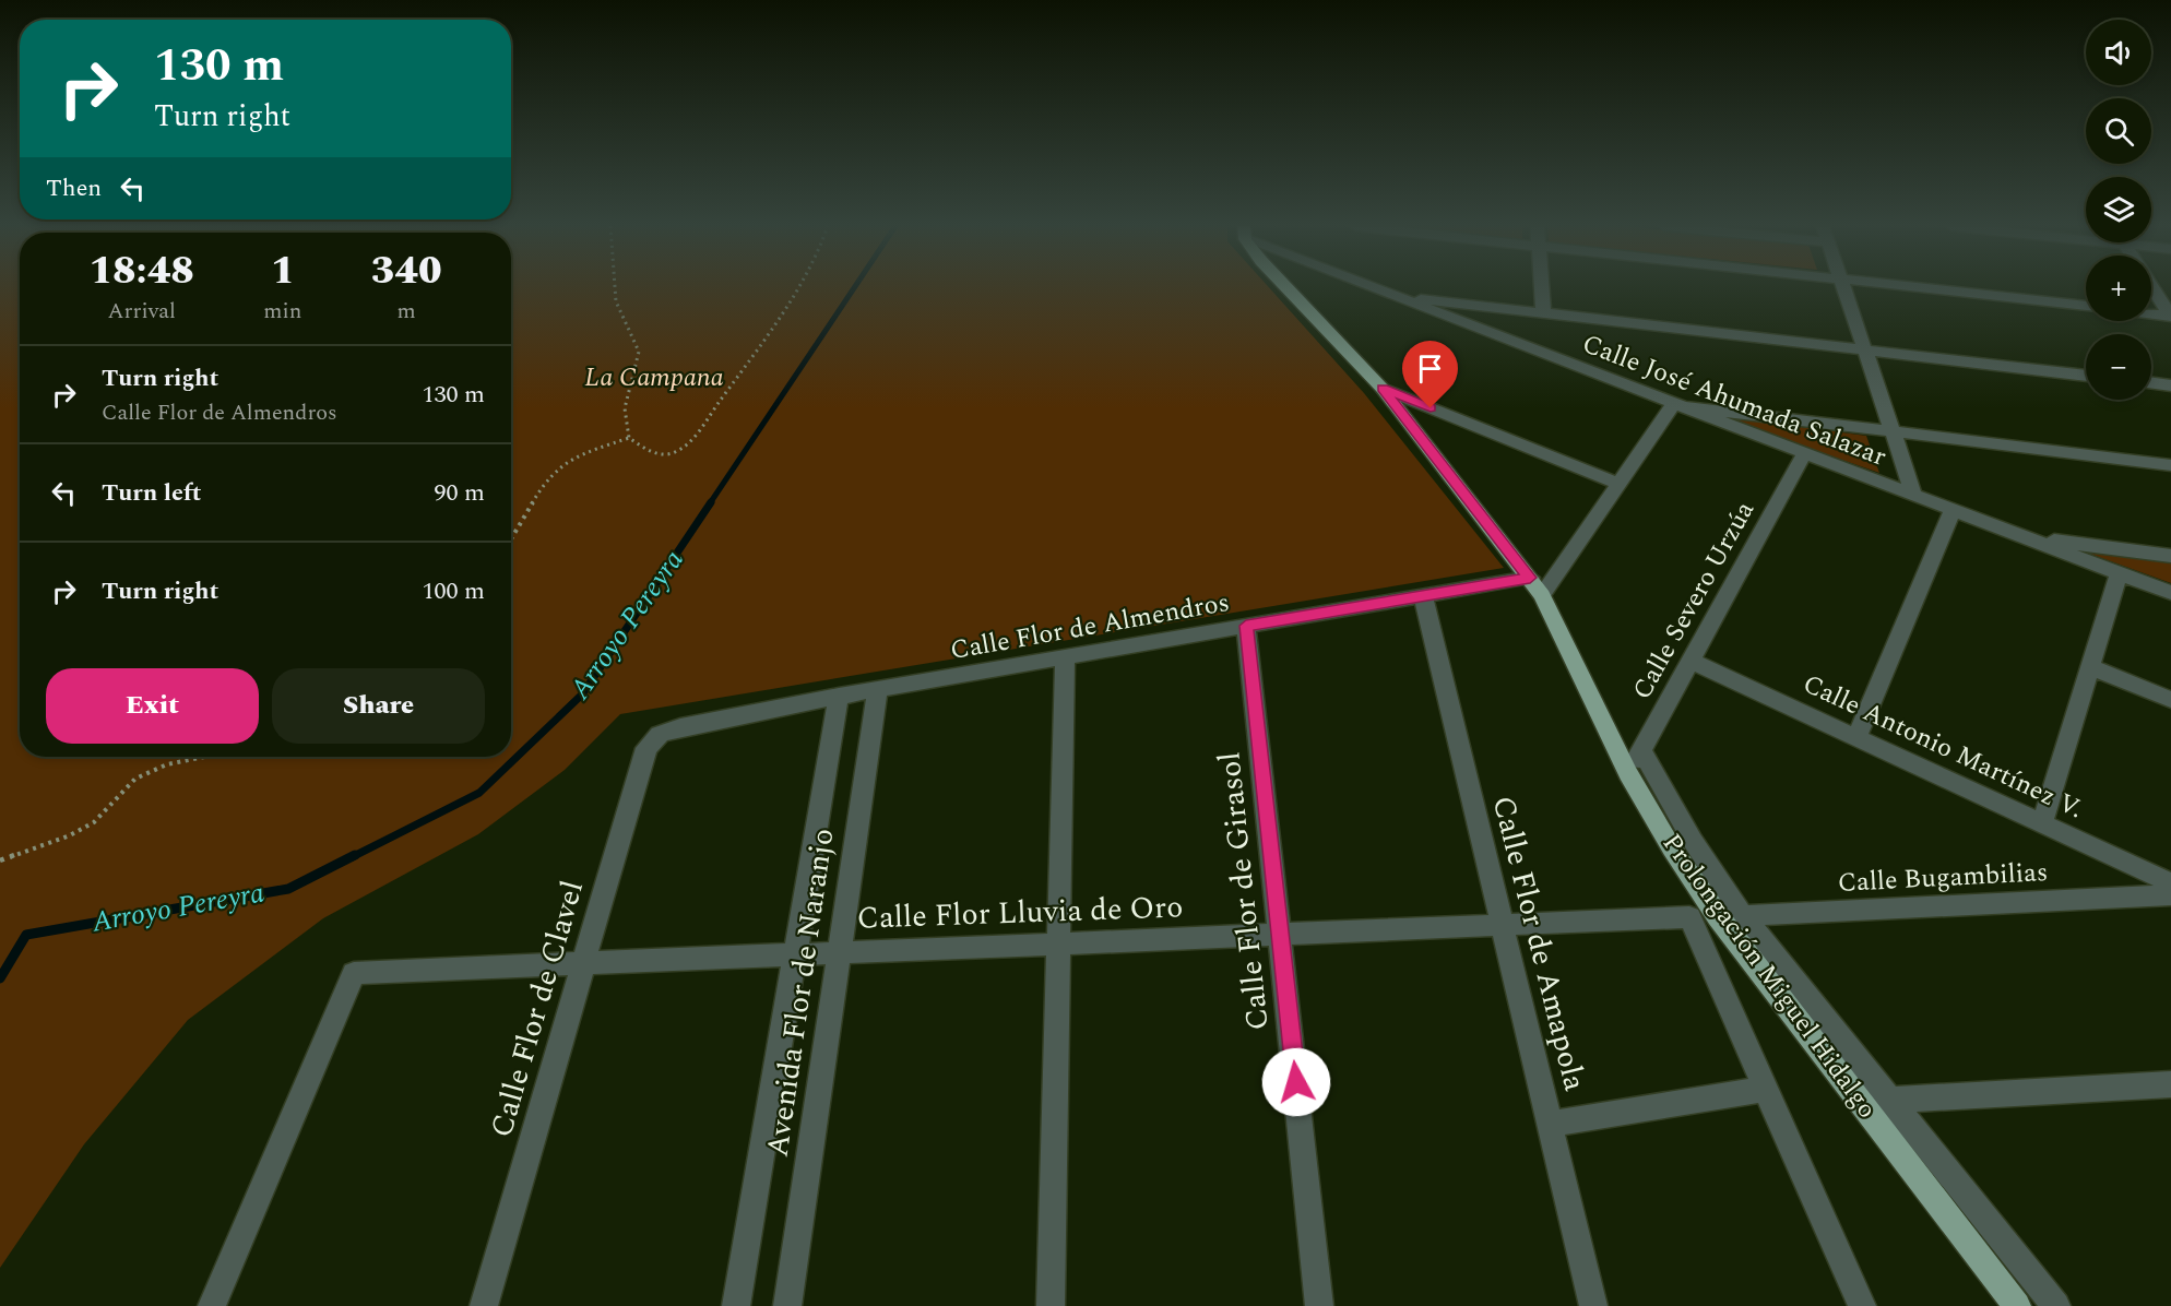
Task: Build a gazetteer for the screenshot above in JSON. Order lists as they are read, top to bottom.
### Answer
{
  "streets": {
    "main road": ["Prolongación Miguel Hidalgo"],
    "street": [
      "Calle José Ahumada Salazar",
      "Calle Severo Urzúa",
      "Calle Flor de Almendros",
      "Calle Antonio Martínez V.",
      "Calle Bugambilias",
      "Calle Flor de Girasol",
      "Calle Flor Lluvia de Oro",
      "Calle Flor de Amapola",
      "Avenida Flor de Naranjo",
      "Calle Flor de Clavel"
    ]
  },
  "crossings": [
    ["Calle José Ahumada Salazar", "Calle Severo Urzúa"],
    ["Calle Severo Urzúa", "Calle Antonio Martínez V."],
    ["Calle Severo Urzúa", "Prolongación Miguel Hidalgo"],
    ["Calle Flor de Almendros", "Calle Flor de Girasol"],
    ["Calle Flor de Almendros", "Calle Flor de Amapola"],
    ["Calle Flor de Almendros", "Prolongación Miguel Hidalgo"],
    ["Calle Flor de Almendros", "Avenida Flor de Naranjo"],
    ["Calle Flor de Almendros", "Calle Flor de Clavel"],
    ["Calle Bugambilias", "Prolongación Miguel Hidalgo"],
    ["Calle Flor de Girasol", "Calle Flor Lluvia de Oro"],
    ["Calle Flor Lluvia de Oro", "Calle Flor de Amapola"],
    ["Calle Flor Lluvia de Oro", "Avenida Flor de Naranjo"],
    ["Calle Flor Lluvia de Oro", "Calle Flor de Clavel"]
  ],
  "water": ["Arroyo Pereyra"],
  "parks": ["La Campana"],
  "page": {
    "map_buttons": ["+", "−"],
    "turn": ["130 m", "Turn right"],
    "then": "Then",
    "eta": [
      "18:48",
      "Arrival",
      "1",
      "min",
      "340",
      "m"
    ],
    "list": [
      {
        "name": "Turn right",
        "note": "Calle Flor de Almendros",
        "value": "130 m"
      },
      {
        "name": "Turn left",
        "value": "90 m"
      },
      {
        "name": "Turn right",
        "value": "100 m"
      }
    ],
    "buttons": ["Exit", "Share"]
  }
}
